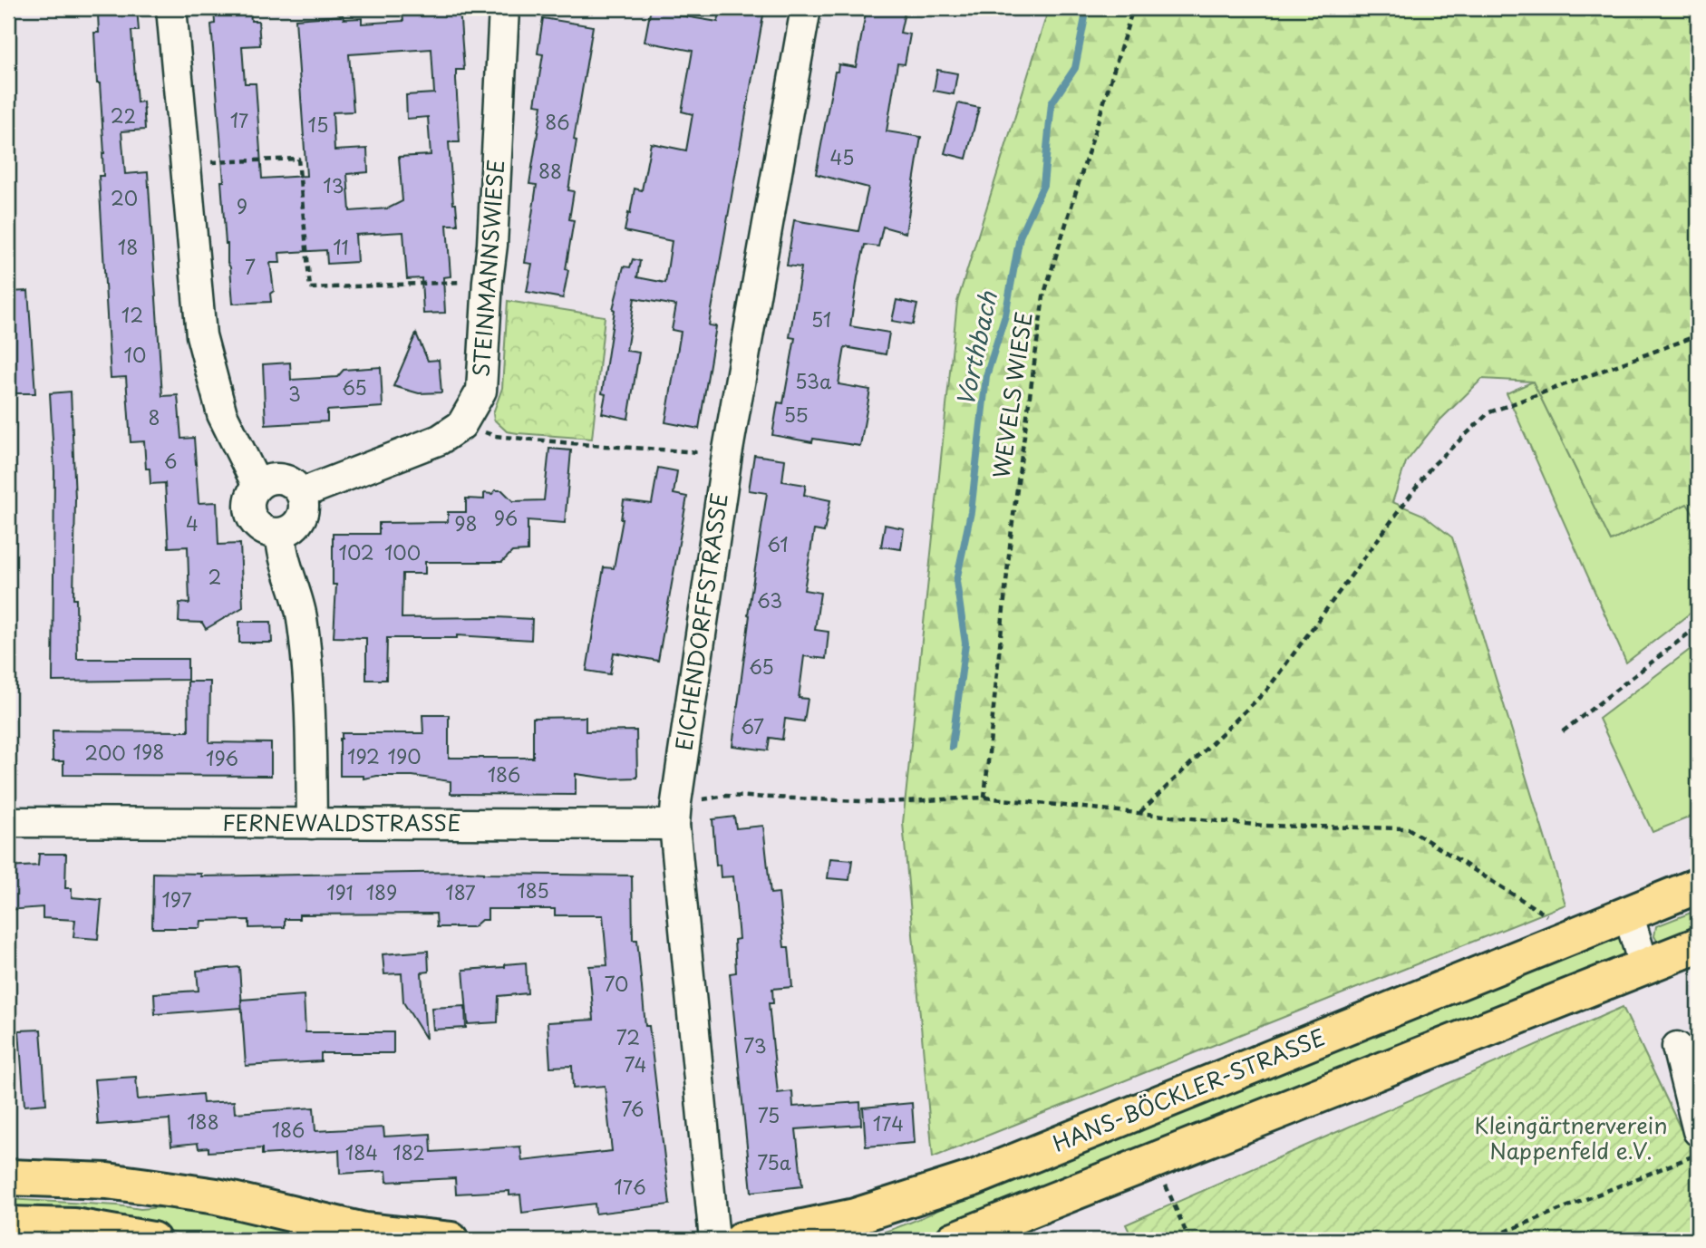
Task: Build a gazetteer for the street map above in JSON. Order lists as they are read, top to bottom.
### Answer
{
  "streets": {
    "main road": ["HANS-BÖCKLER-STRASSE"],
    "street": ["STEINMANNSWIESE", "EICHENDORFFSTRASSE", "FERNEWALDSTRASSE"],
    "path": ["WEVELS WIESE"]
  },
  "crossings": [
    ["EICHENDORFFSTRASSE", "FERNEWALDSTRASSE"]
  ],
  "water": ["Vorthbach"],
  "parks": ["Kleingärtnerverein Nappenfeld e.V."],
  "house_numbers": [
    "22",
    "17",
    "86",
    "15",
    "45",
    "88",
    "13",
    "20",
    "9",
    "18",
    "11",
    "7",
    "12",
    "51",
    "10",
    "53a",
    "65",
    "3",
    "55",
    "8",
    "6",
    "96",
    "4",
    "98",
    "61",
    "102",
    "100",
    "2",
    "63",
    "65",
    "67",
    "198",
    "200",
    "192",
    "190",
    "196",
    "186",
    "185",
    "191",
    "189",
    "187",
    "197",
    "70",
    "72",
    "73",
    "74",
    "76",
    "75",
    "188",
    "174",
    "186",
    "184",
    "182",
    "75a",
    "176"
  ]
}
